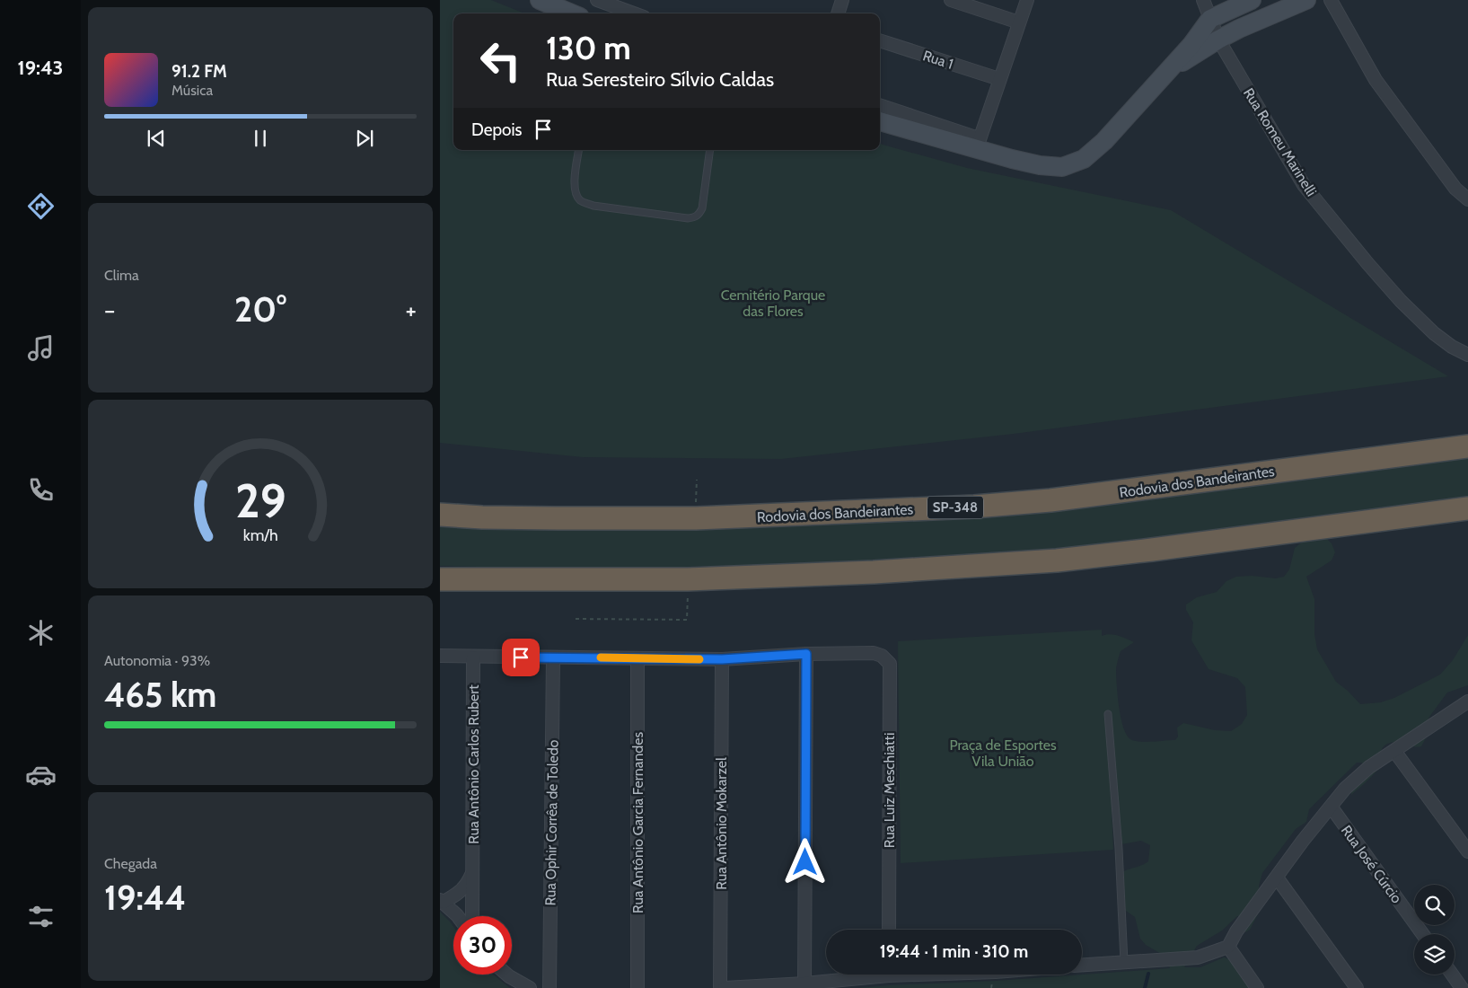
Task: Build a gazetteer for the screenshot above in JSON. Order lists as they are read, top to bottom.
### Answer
{
  "streets": {
    "highway": ["Rodovia dos Bandeirantes", "SP-348"],
    "street": [
      "Rua 1",
      "Rua Romeu Marinelli",
      "Rua Antônio Carlos Rubert",
      "Rua Luiz Meschiatti",
      "Rua Ophir Corrêa de Toledo",
      "Rua Antônio Garcia Fernandes",
      "Rua Antônio Mokarzel",
      "Rua José Cúrcio"
    ]
  },
  "parks": ["Cemitério Parque das Flores", "Praça de Esportes Vila União"],
  "page": {
    "tabs": "19:43",
    "turn": ["130 m", "Rua Seresteiro Sílvio Caldas"],
    "song": ["91.2 FM", "Música"],
    "then": "Depois",
    "tile": [
      "Clima",
      ["Autonomia · 93%", "465 km"],
      ["Chegada", "19:44"]
    ],
    "heat": ["−", "20°", "+"],
    "limit": "30",
    "trip": "19:44 · 1 min · 310 m",
    "gauge": ["29", "km/h"]
  }
}
